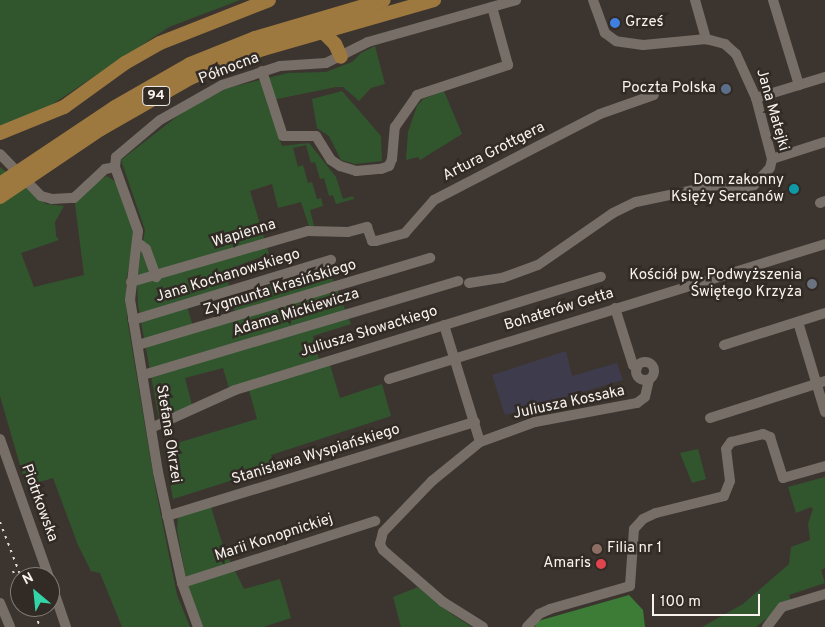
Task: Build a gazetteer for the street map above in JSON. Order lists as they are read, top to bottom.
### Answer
{
  "streets": {
    "main road": ["94"],
    "street": [
      "Północna",
      "Jana Matejki",
      "Artura Grottgera",
      "Wapienna",
      "Jana Kochanowskiego",
      "Zygmunta Krasińskiego",
      "Bohaterów Getta",
      "Adama Mickiewicza",
      "Juliusza Słowackiego",
      "Juliusza Kossaka",
      "Stefana Okrzei",
      "Stanisława Wyspiańskiego",
      "Piotrkowska",
      "Marii Konopnickiej"
    ]
  },
  "crossings": [
    ["Północna", "Stefana Okrzei"],
    ["Artura Grottgera", "Wapienna"],
    ["Wapienna", "Stefana Okrzei"],
    ["Jana Kochanowskiego", "Stefana Okrzei"],
    ["Zygmunta Krasińskiego", "Stefana Okrzei"],
    ["Bohaterów Getta", "Juliusza Kossaka"],
    ["Adama Mickiewicza", "Stefana Okrzei"],
    ["Juliusza Słowackiego", "Stefana Okrzei"],
    ["Stefana Okrzei", "Stanisława Wyspiańskiego"],
    ["Stefana Okrzei", "Marii Konopnickiej"]
  ],
  "places": [
    "Grześ",
    "Poczta Polska",
    "Dom zakonny Księży Sercanów",
    "Kościół pw. Podwyższenia Świętego Krzyża",
    "Filia nr 1",
    "Amaris"
  ],
  "scale_bar": "100 m",
  "north": "top left"
}
